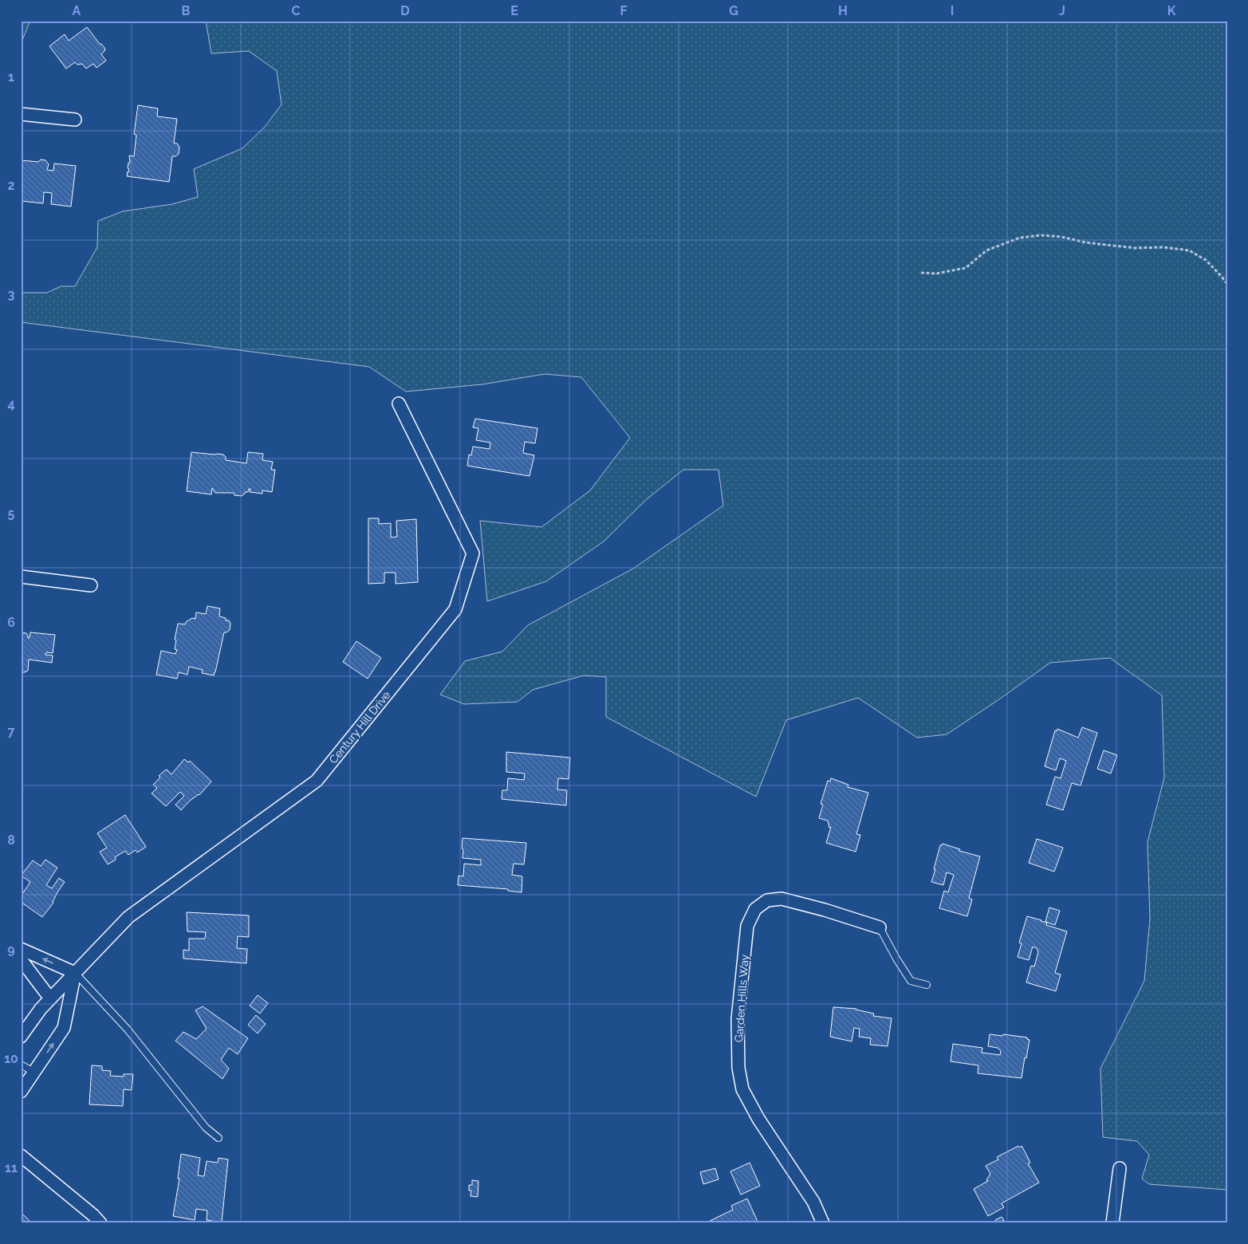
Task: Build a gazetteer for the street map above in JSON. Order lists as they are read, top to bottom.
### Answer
{
  "streets": {
    "street": ["Century Hill Drive", "Garden Hills Way"]
  },
  "grid": {
    "columns": [
      "A",
      "B",
      "C",
      "D",
      "E",
      "F",
      "G",
      "H",
      "I",
      "J",
      "K"
    ],
    "rows": [
      "1",
      "2",
      "3",
      "4",
      "5",
      "6",
      "7",
      "8",
      "9",
      "10",
      "11"
    ]
  }
}
